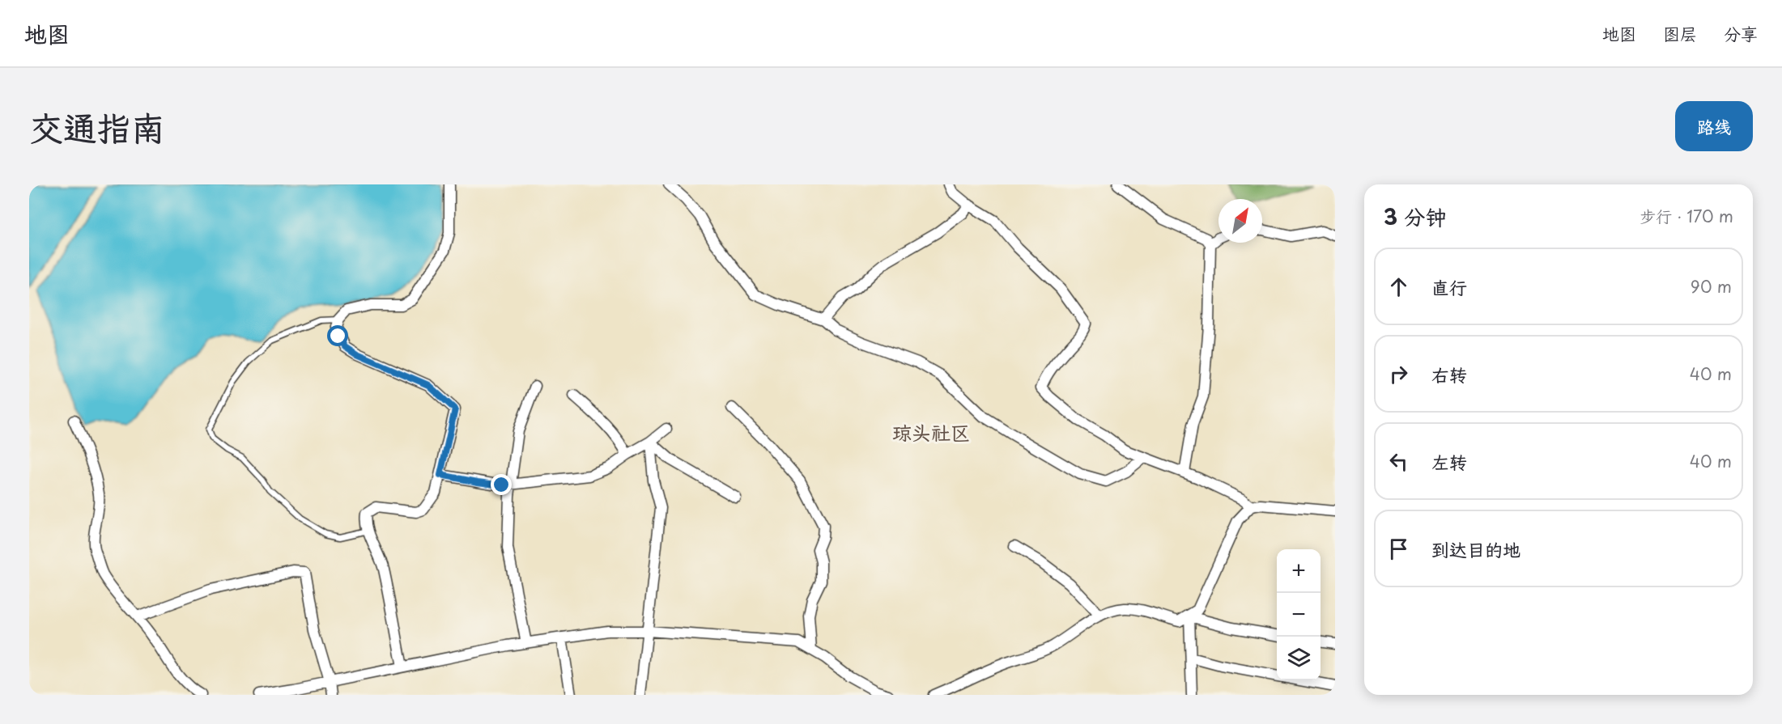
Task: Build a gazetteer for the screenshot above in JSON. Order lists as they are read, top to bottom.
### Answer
{
  "districts": ["琼头社区"],
  "north": "top right",
  "page": {
    "header": "地图",
    "nav": ["地图", "图层", "分享"],
    "title": "交通指南",
    "buttons": "路线",
    "heading": ["3 分钟", "步行 · 170 m"],
    "list": [
      ["直行", "90 m"],
      ["右转", "40 m"],
      ["左转", "40 m"],
      "到达目的地"
    ],
    "map_buttons": ["+", "−"]
  }
}
